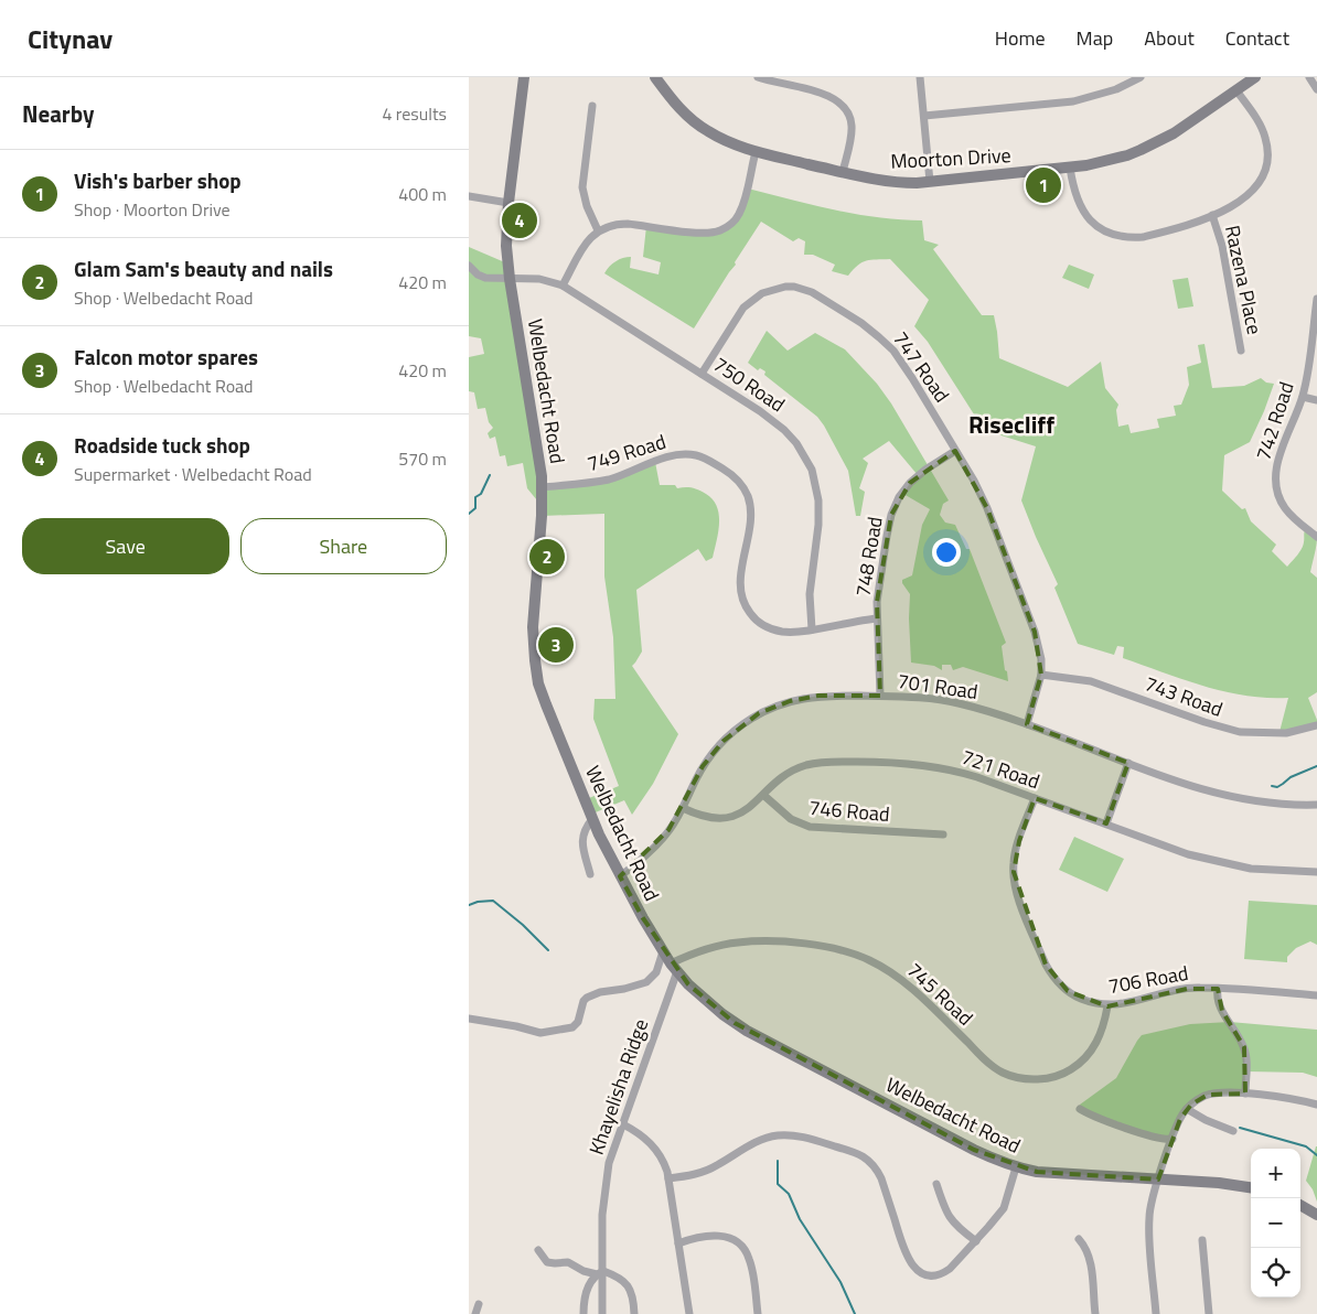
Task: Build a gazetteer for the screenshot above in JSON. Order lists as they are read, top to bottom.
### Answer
{
  "streets": {
    "street": [
      "Moorton Drive",
      "Razena Place",
      "747 Road",
      "750 Road",
      "Welbedacht Road",
      "742 Road",
      "749 Road",
      "748 Road",
      "701 Road",
      "743 Road",
      "721 Road",
      "746 Road",
      "706 Road",
      "745 Road",
      "Khayelisha Ridge"
    ]
  },
  "crossings": [
    ["747 Road", "750 Road"],
    ["747 Road", "748 Road"],
    ["747 Road", "701 Road"],
    ["747 Road", "743 Road"],
    ["750 Road", "Welbedacht Road"],
    ["750 Road", "749 Road"],
    ["Welbedacht Road", "749 Road"],
    ["Welbedacht Road", "701 Road"],
    ["Welbedacht Road", "745 Road"],
    ["Welbedacht Road", "Khayelisha Ridge"],
    ["749 Road", "748 Road"],
    ["748 Road", "701 Road"],
    ["701 Road", "721 Road"],
    ["721 Road", "746 Road"],
    ["721 Road", "706 Road"],
    ["706 Road", "745 Road"],
    ["745 Road", "Khayelisha Ridge"]
  ],
  "districts": ["Risecliff"],
  "page": {
    "header": "Citynav",
    "nav": [
      "Home",
      "Map",
      "About",
      "Contact"
    ],
    "heading": ["Nearby", "4 results"],
    "list": [
      {
        "mark": "1",
        "name": "Vish's barber shop",
        "note": "Shop · Moorton Drive",
        "value": "400 m"
      },
      {
        "mark": "2",
        "name": "Glam Sam's beauty and nails",
        "note": "Shop · Welbedacht Road",
        "value": "420 m"
      },
      {
        "mark": "3",
        "name": "Falcon motor spares",
        "note": "Shop · Welbedacht Road",
        "value": "420 m"
      },
      {
        "mark": "4",
        "name": "Roadside tuck shop",
        "note": "Supermarket · Welbedacht Road",
        "value": "570 m"
      }
    ],
    "pins": [
      "1",
      "4",
      "2",
      "3"
    ],
    "buttons": ["Save", "Share"],
    "map_buttons": ["+", "−"]
  }
}
